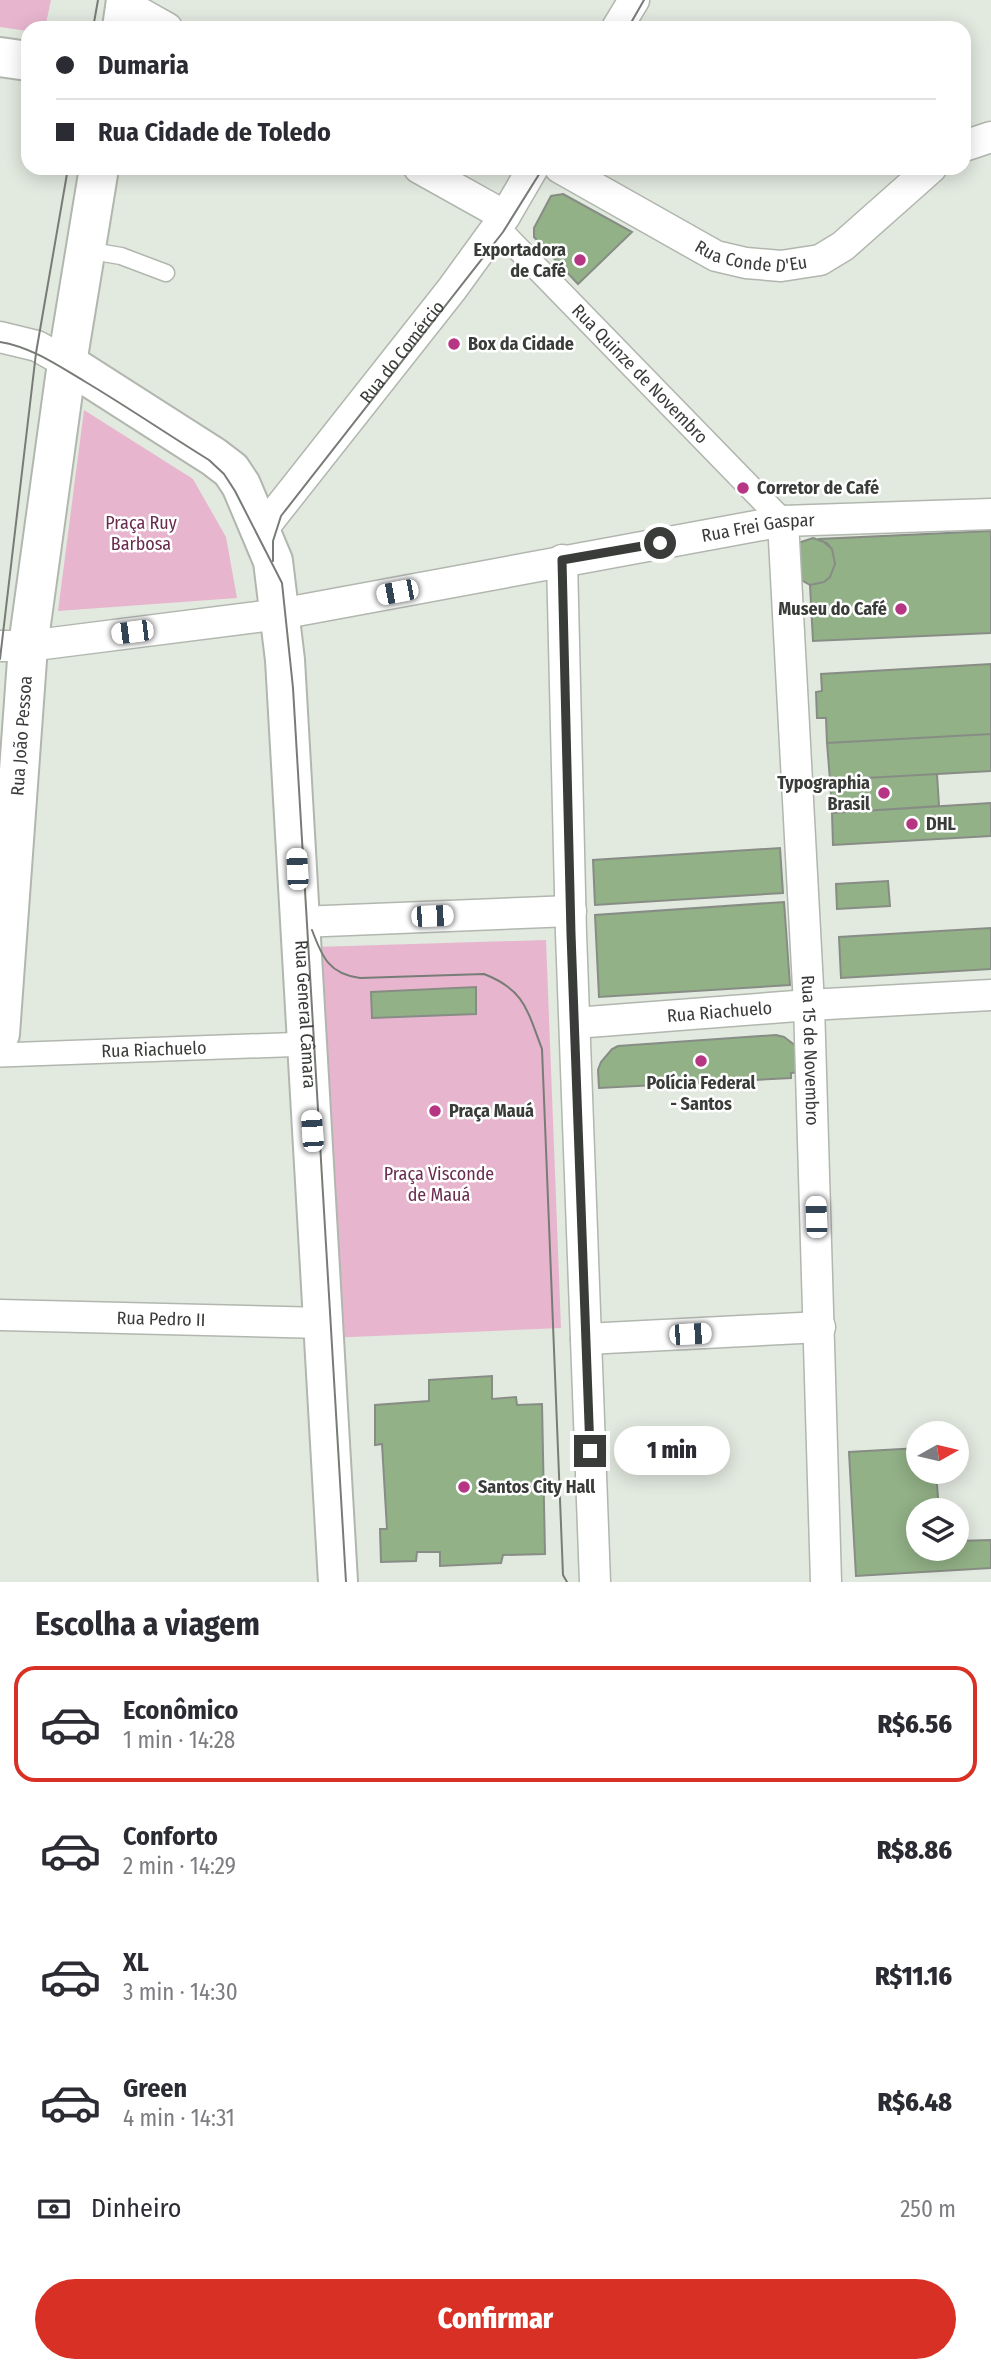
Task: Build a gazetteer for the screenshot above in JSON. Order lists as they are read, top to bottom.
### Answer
{
  "streets": {
    "street": [
      "Rua Conde D'Eu",
      "Rua do Comércio",
      "Rua Quinze de Novembro",
      "Rua Frei Gaspar",
      "Rua João Pessoa",
      "Rua Riachuelo",
      "Rua General Câmara",
      "Rua 15 de Novembro",
      "Rua Pedro II"
    ]
  },
  "crossings": [
    ["Rua do Comércio", "Rua Quinze de Novembro"],
    ["Rua Quinze de Novembro", "Rua Frei Gaspar"],
    ["Rua Quinze de Novembro", "Rua 15 de Novembro"],
    ["Rua Frei Gaspar", "Rua General Câmara"],
    ["Rua Frei Gaspar", "Rua 15 de Novembro"],
    ["Rua Riachuelo", "Rua General Câmara"],
    ["Rua Riachuelo", "Rua 15 de Novembro"],
    ["Rua General Câmara", "Rua Pedro II"]
  ],
  "parks": ["Praça Ruy Barbosa", "Praça Visconde de Mauá"],
  "places": [
    "Exportadora de Café",
    "Box da Cidade",
    "Corretor de Café",
    "Museu do Café",
    "Typographia Brasil",
    "DHL",
    "Polícia Federal - Santos",
    "Praça Mauá",
    "Santos City Hall"
  ],
  "north": "right",
  "page": {
    "banner": ["Dumaria", "Rua Cidade de Toledo"],
    "bubble": "1 min",
    "heading": "Escolha a viagem",
    "list": [
      {
        "name": "Econômico",
        "note": "1 min · 14:28",
        "value": "R$6.56"
      },
      {
        "name": "Conforto",
        "note": "2 min · 14:29",
        "value": "R$8.86"
      },
      {
        "name": "XL",
        "note": "3 min · 14:30",
        "value": "R$11.16"
      },
      {
        "name": "Green",
        "note": "4 min · 14:31",
        "value": "R$6.48"
      }
    ],
    "pay": ["Dinheiro", "250 m"],
    "buttons": "Confirmar"
  }
}
